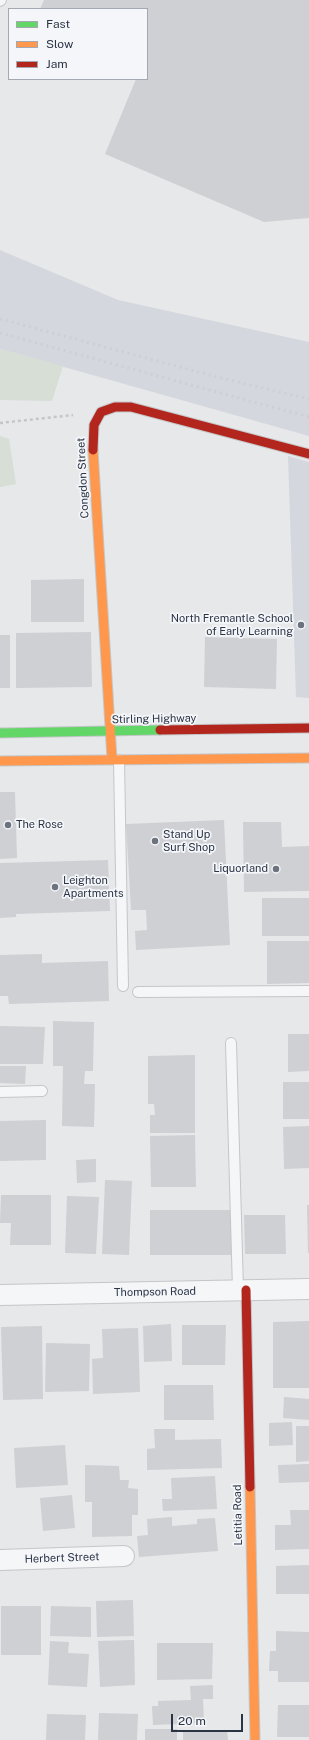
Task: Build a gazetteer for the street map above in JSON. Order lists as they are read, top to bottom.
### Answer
{
  "streets": {
    "main road": ["Congdon Street", "Stirling Highway", "Letitia Road"],
    "street": ["Thompson Road", "Herbert Street"]
  },
  "crossings": [
    ["Congdon Street", "Stirling Highway"],
    ["Thompson Road", "Letitia Road"]
  ],
  "places": [
    "North Fremantle School of Early Learning",
    "The Rose",
    "Stand Up Surf Shop",
    "Liquorland",
    "Leighton Apartments"
  ],
  "legend": ["Fast", "Slow", "Jam"],
  "scale_bar": "20 m"
}
